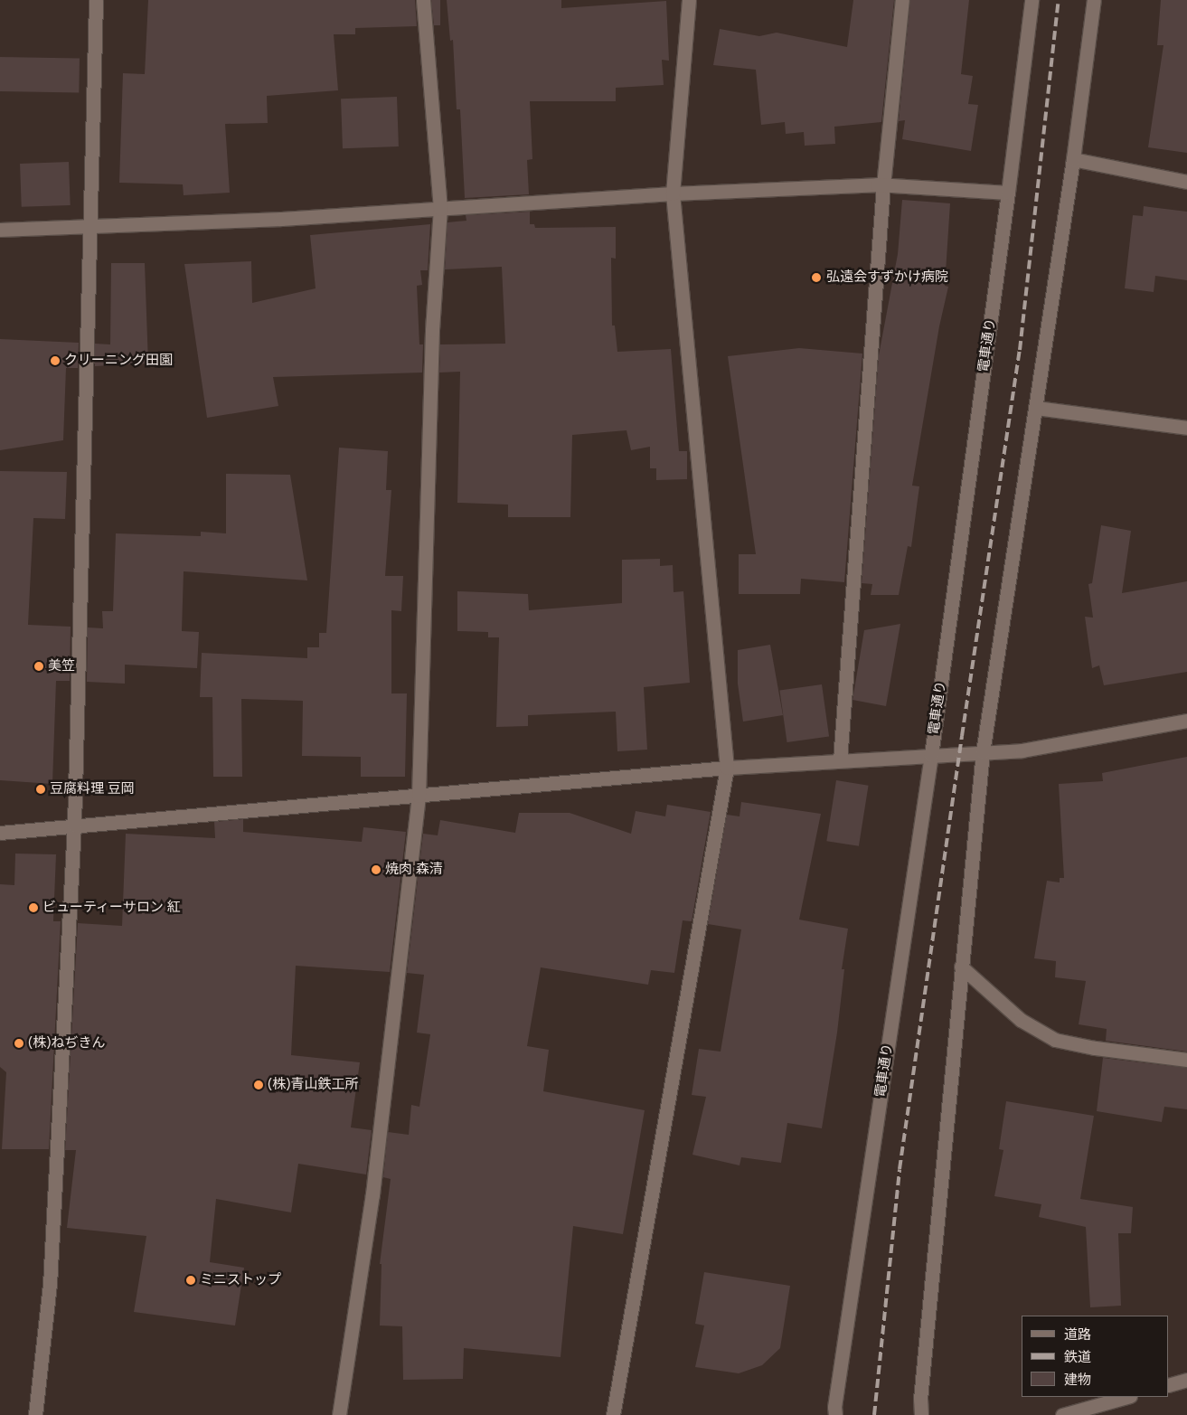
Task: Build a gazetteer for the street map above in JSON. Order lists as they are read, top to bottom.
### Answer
{
  "streets": {
    "street": ["電車通り"]
  },
  "places": [
    "弘遠会すずかけ病院",
    "クリーニング田園",
    "美笠",
    "豆腐料理 豆岡",
    "焼肉 森清",
    "ビューティーサロン 紅",
    "(株)ねぢきん",
    "(株)青山鉄工所",
    "ミニストップ"
  ],
  "legend": ["道路", "鉄道", "建物"]
}
